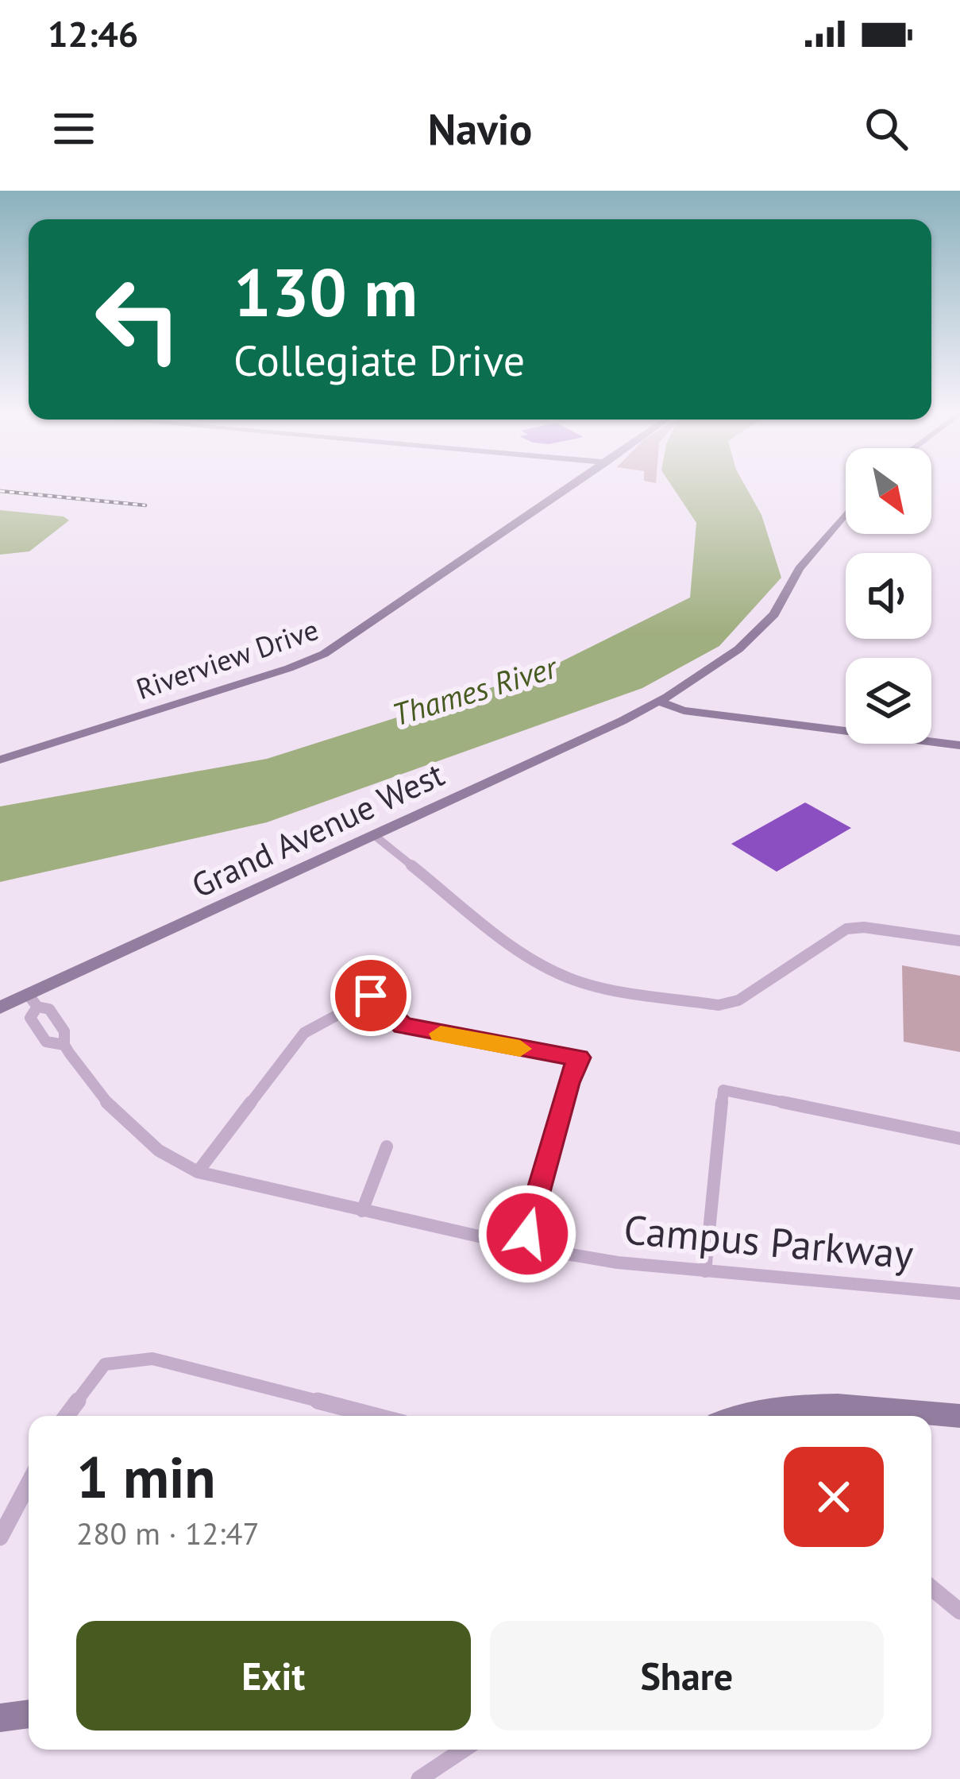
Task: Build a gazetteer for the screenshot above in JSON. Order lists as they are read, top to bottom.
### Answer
{
  "streets": {
    "main road": ["Riverview Drive", "Grand Avenue West"],
    "street": ["Campus Parkway"]
  },
  "crossings": [
    ["Grand Avenue West", "Campus Parkway"]
  ],
  "water": ["Thames River"],
  "north": "bottom right",
  "page": {
    "status": "12:46",
    "header": "Navio",
    "turn": ["130 m", "Collegiate Drive"],
    "heading": ["1 min", "280 m · 12:47"],
    "buttons": ["Exit", "Share"]
  }
}
